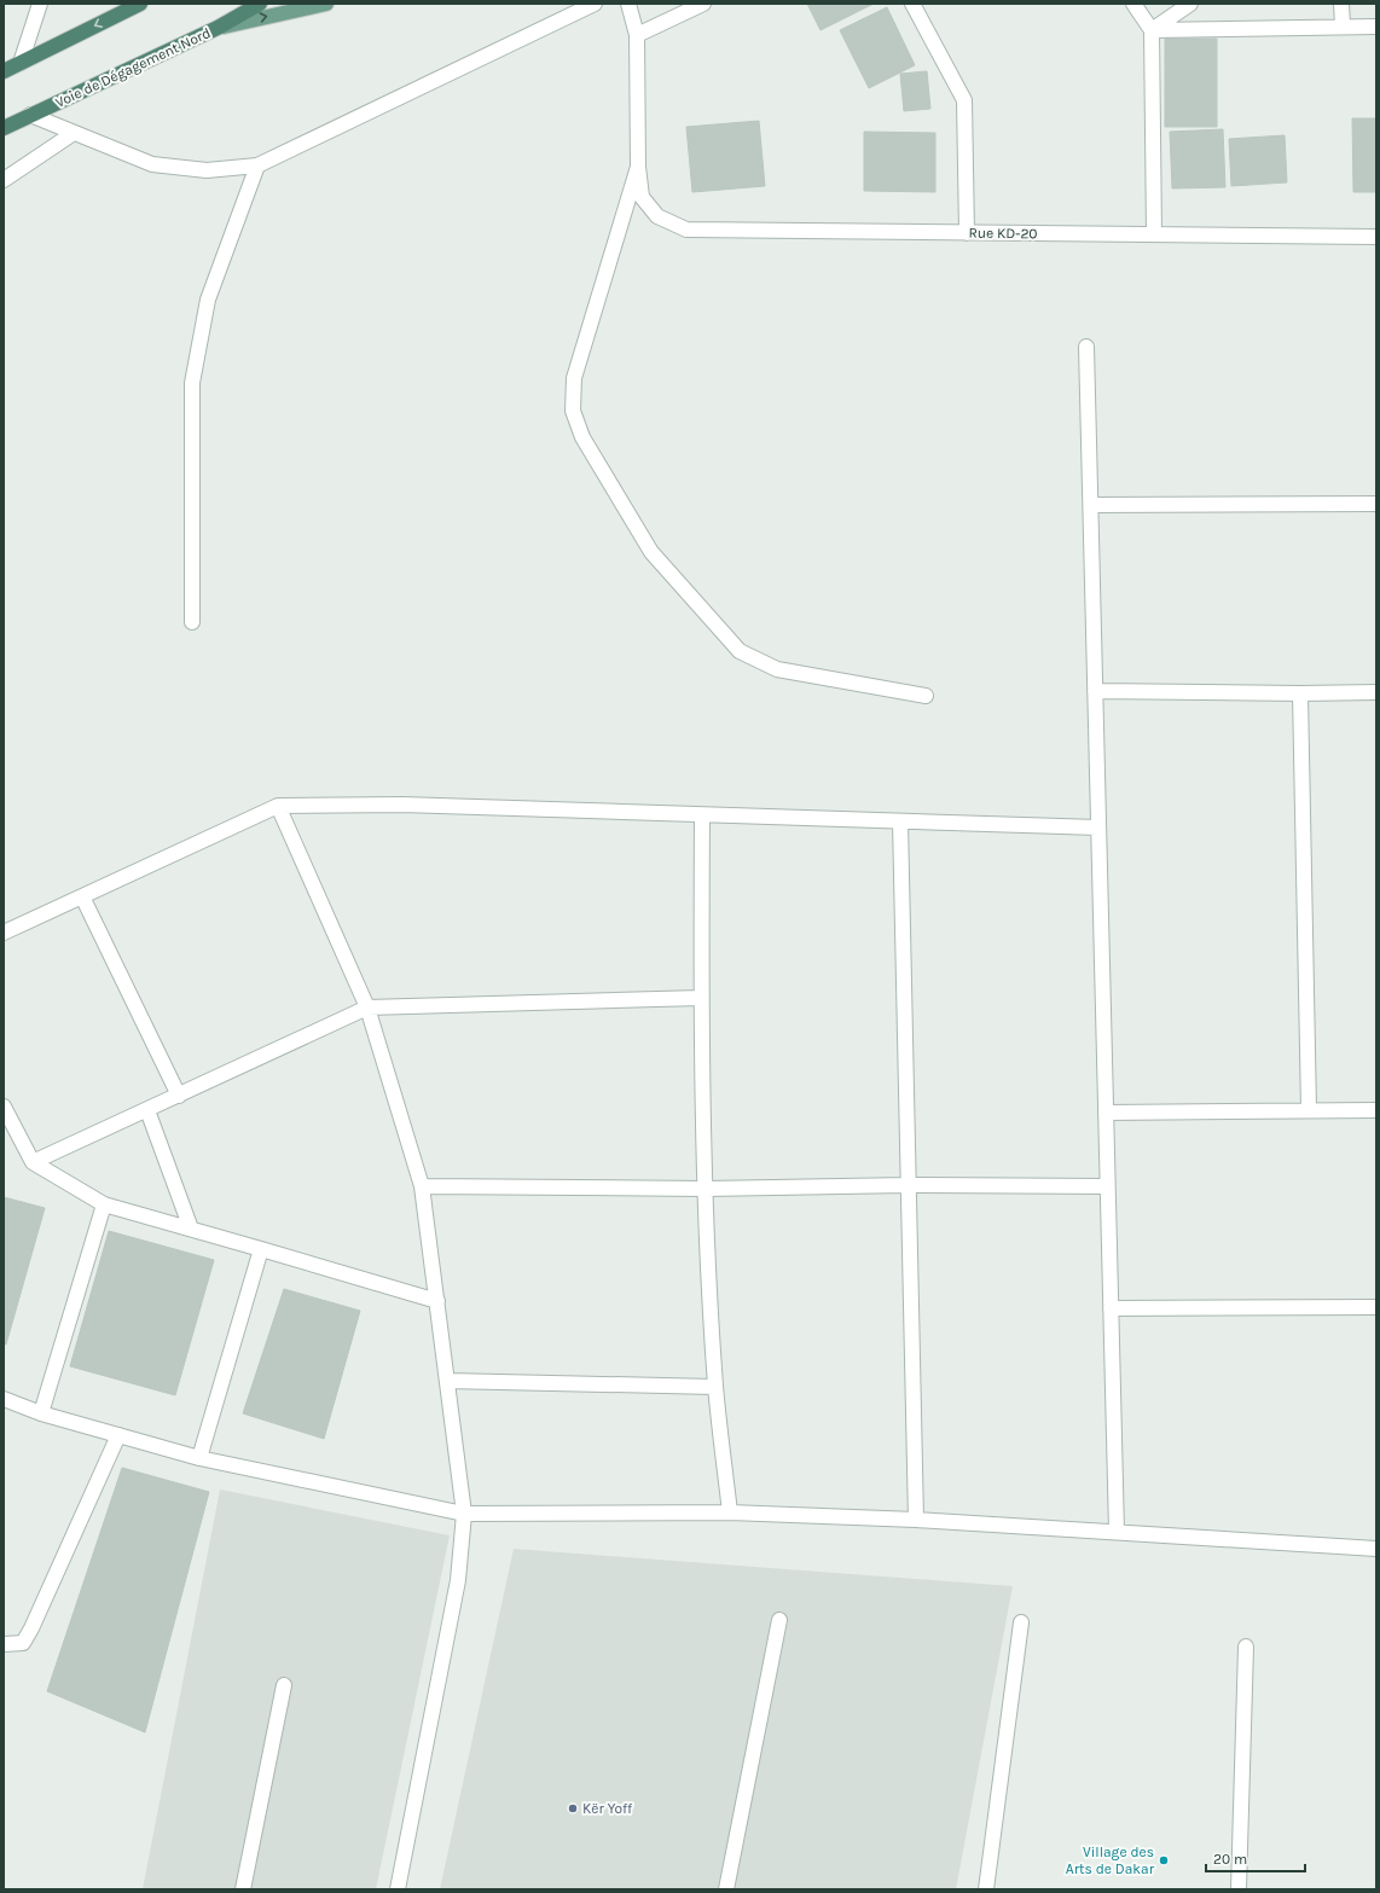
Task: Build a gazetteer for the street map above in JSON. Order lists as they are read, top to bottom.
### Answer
{
  "streets": {
    "highway": ["Voie de Dégagement Nord"],
    "street": ["Rue KD-20"]
  },
  "places": ["Kër Yoff", "Village des Arts de Dakar"],
  "scale_bar": "20 m"
}
